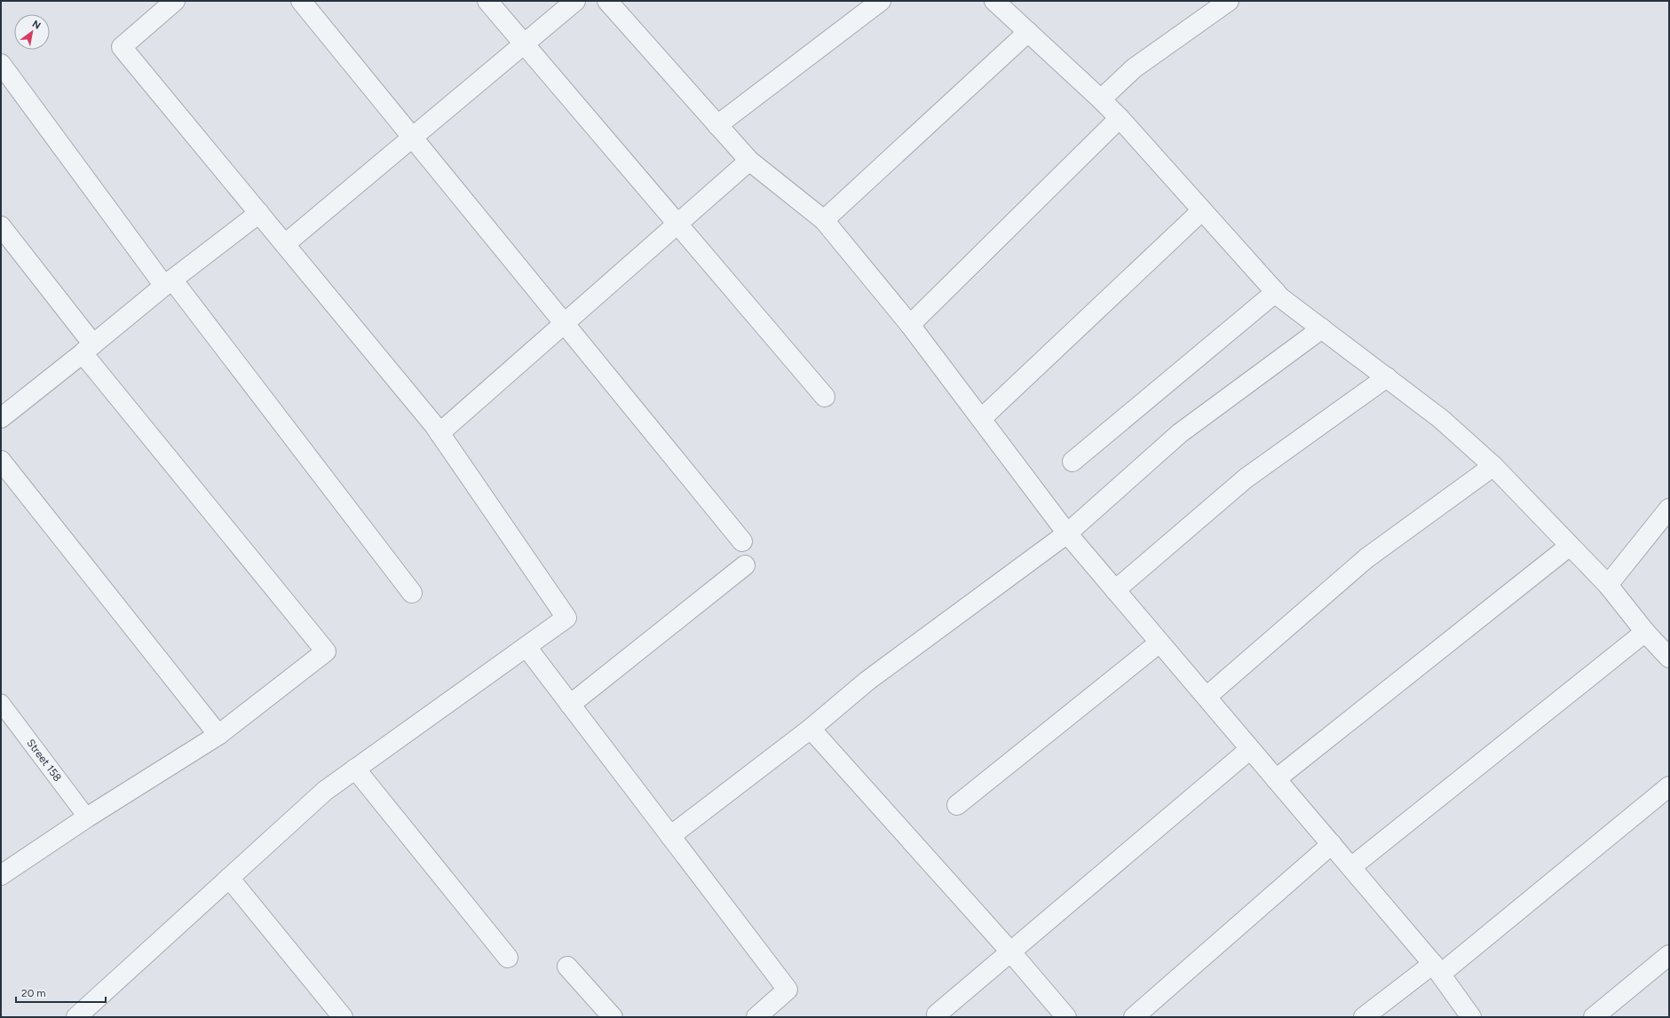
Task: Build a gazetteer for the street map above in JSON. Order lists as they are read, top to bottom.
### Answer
{
  "streets": {
    "lane": ["Street 158"]
  },
  "scale_bar": "20 m",
  "north": "top right"
}
